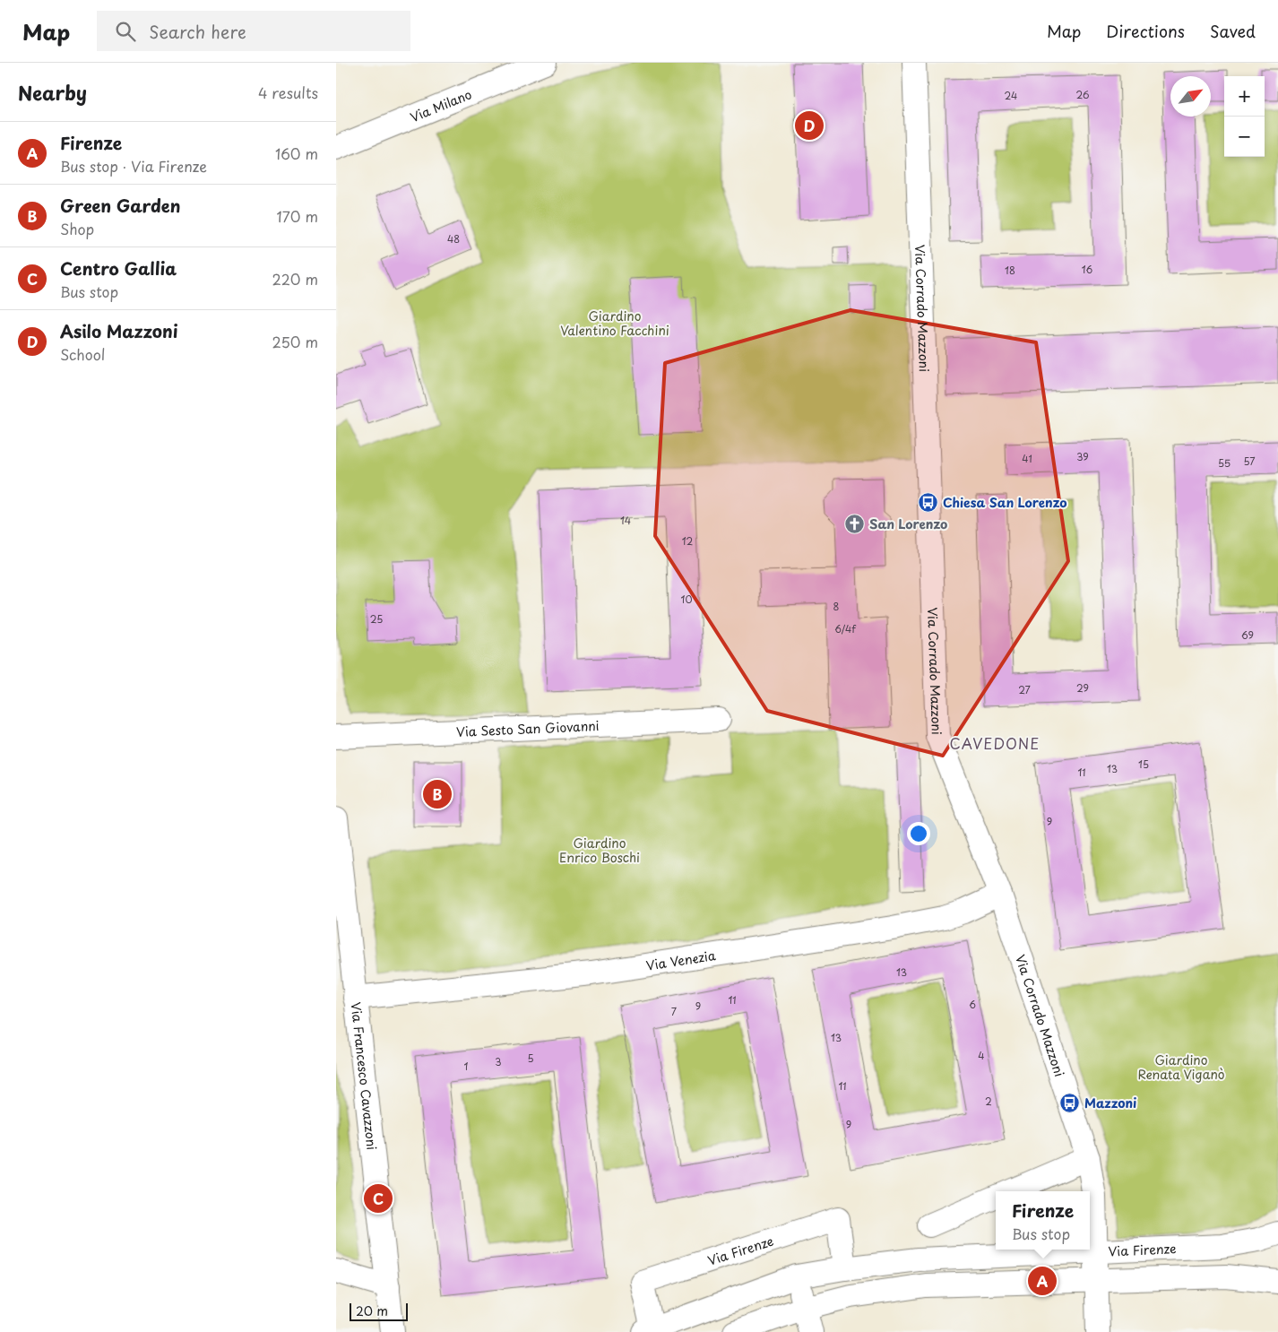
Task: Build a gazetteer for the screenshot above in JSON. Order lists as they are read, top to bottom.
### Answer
{
  "streets": {
    "street": [
      "Via Milano",
      "Via Corrado Mazzoni",
      "Via Sesto San Giovanni",
      "Via Venezia",
      "Via Francesco Cavazzoni",
      "Via Firenze"
    ]
  },
  "crossings": [
    ["Via Corrado Mazzoni", "Via Venezia"],
    ["Via Corrado Mazzoni", "Via Firenze"],
    ["Via Venezia", "Via Francesco Cavazzoni"]
  ],
  "districts": ["CAVEDONE"],
  "parks": ["Giardino Valentino Facchini", "Giardino Enrico Boschi", "Giardino Renata Viganò"],
  "places": {
    "bus stop": ["Chiesa San Lorenzo", "Mazzoni"],
    "church": ["San Lorenzo"]
  },
  "house_numbers": [
    "26",
    "24",
    "48",
    "16",
    "18",
    "39",
    "41",
    "57",
    "55",
    "14",
    "12",
    "10",
    "8",
    "25",
    "6/4f",
    "69",
    "29",
    "27",
    "15",
    "13",
    "11",
    "9",
    "13",
    "11",
    "6",
    "9",
    "7",
    "13",
    "4",
    "5",
    "3",
    "1",
    "11",
    "2",
    "9"
  ],
  "scale_bar": "20 m",
  "north": "top right",
  "page": {
    "header": "Map",
    "search": "Search here",
    "nav": ["Map", "Directions", "Saved"],
    "heading": ["Nearby", "4 results"],
    "map_buttons": ["+", "−"],
    "pins": [
      "D",
      "B",
      "C",
      "A"
    ],
    "list": [
      {
        "mark": "A",
        "name": "Firenze",
        "note": "Bus stop · Via Firenze",
        "value": "160 m"
      },
      {
        "mark": "B",
        "name": "Green Garden",
        "note": "Shop",
        "value": "170 m"
      },
      {
        "mark": "C",
        "name": "Centro Gallia",
        "note": "Bus stop",
        "value": "220 m"
      },
      {
        "mark": "D",
        "name": "Asilo Mazzoni",
        "note": "School",
        "value": "250 m"
      }
    ],
    "popup": ["Firenze", "Bus stop"],
    "scale": "20 m"
  }
}
